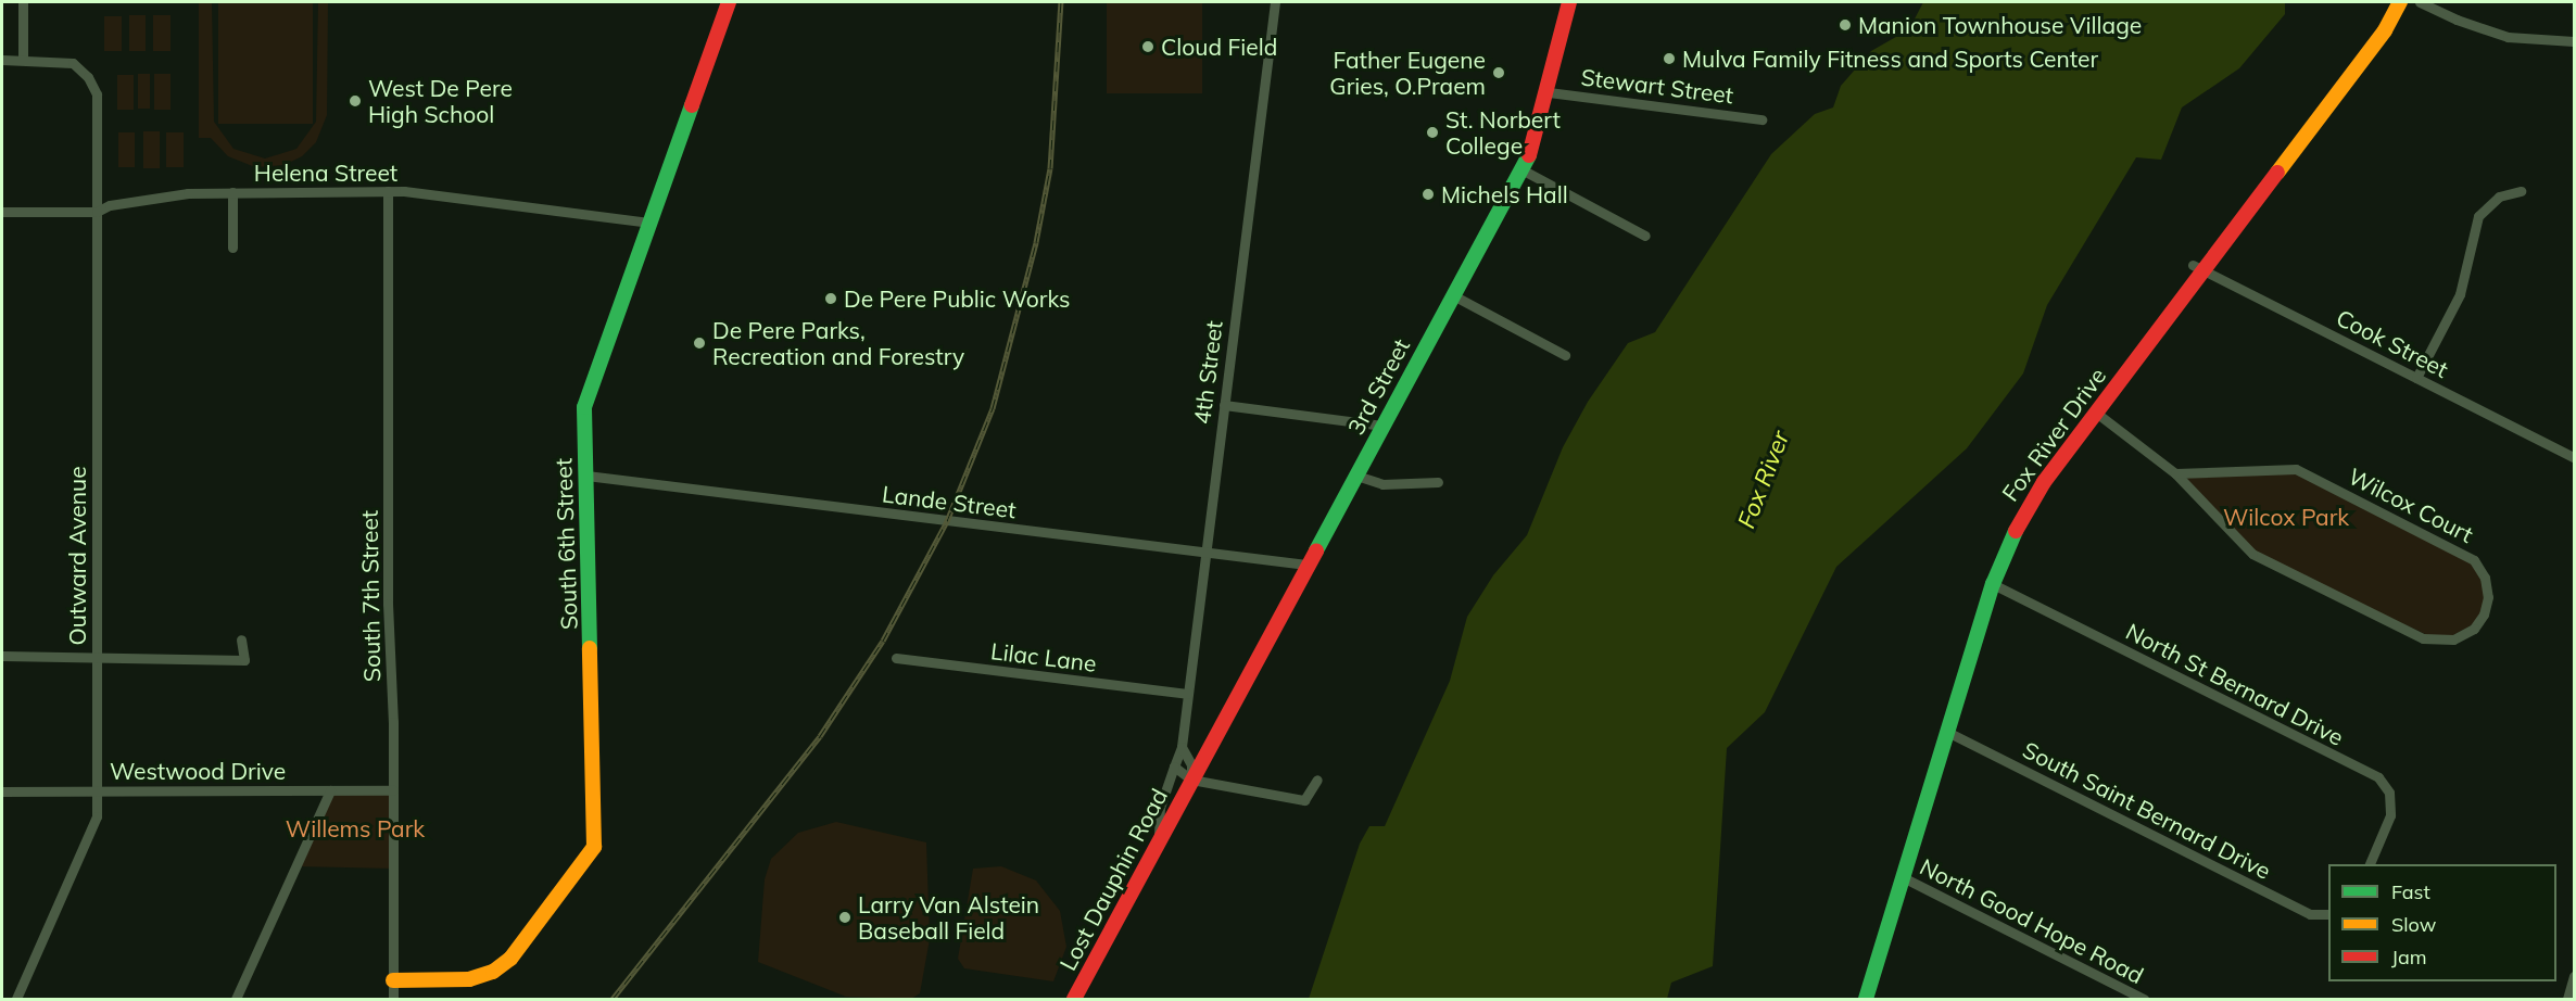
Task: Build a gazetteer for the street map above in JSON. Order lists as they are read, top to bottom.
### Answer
{
  "streets": {
    "street": [
      "Stewart Street",
      "Helena Street",
      "Cook Street",
      "4th Street",
      "3rd Street",
      "Fox River Drive",
      "Lande Street",
      "Wilcox Court",
      "South 6th Street",
      "Outward Avenue",
      "South 7th Street",
      "Lilac Lane",
      "North St Bernard Drive",
      "Westwood Drive",
      "South Saint Bernard Drive",
      "Lost Dauphin Road",
      "North Good Hope Road"
    ]
  },
  "crossings": [
    ["Stewart Street", "3rd Street"],
    ["Helena Street", "South 6th Street"],
    ["Helena Street", "Outward Avenue"],
    ["Helena Street", "South 7th Street"],
    ["Cook Street", "Fox River Drive"],
    ["4th Street", "3rd Street"],
    ["4th Street", "Lande Street"],
    ["4th Street", "Lilac Lane"],
    ["4th Street", "Lost Dauphin Road"],
    ["3rd Street", "Lande Street"],
    ["3rd Street", "Lost Dauphin Road"],
    ["Fox River Drive", "Wilcox Court"],
    ["Fox River Drive", "North St Bernard Drive"],
    ["Fox River Drive", "South Saint Bernard Drive"],
    ["Fox River Drive", "North Good Hope Road"],
    ["Lande Street", "South 6th Street"],
    ["South 6th Street", "South 7th Street"],
    ["Outward Avenue", "Westwood Drive"],
    ["South 7th Street", "Westwood Drive"]
  ],
  "water": ["Fox River"],
  "parks": ["Wilcox Park", "Willems Park"],
  "places": [
    "Manion Townhouse Village",
    "Cloud Field",
    "Mulva Family Fitness and Sports Center",
    "Father Eugene Gries, O.Praem",
    "West De Pere High School",
    "St. Norbert College",
    "Michels Hall",
    "De Pere Public Works",
    "De Pere Parks, Recreation and Forestry",
    "Larry Van Alstein Baseball Field"
  ],
  "legend": ["Fast", "Slow", "Jam"]
}
